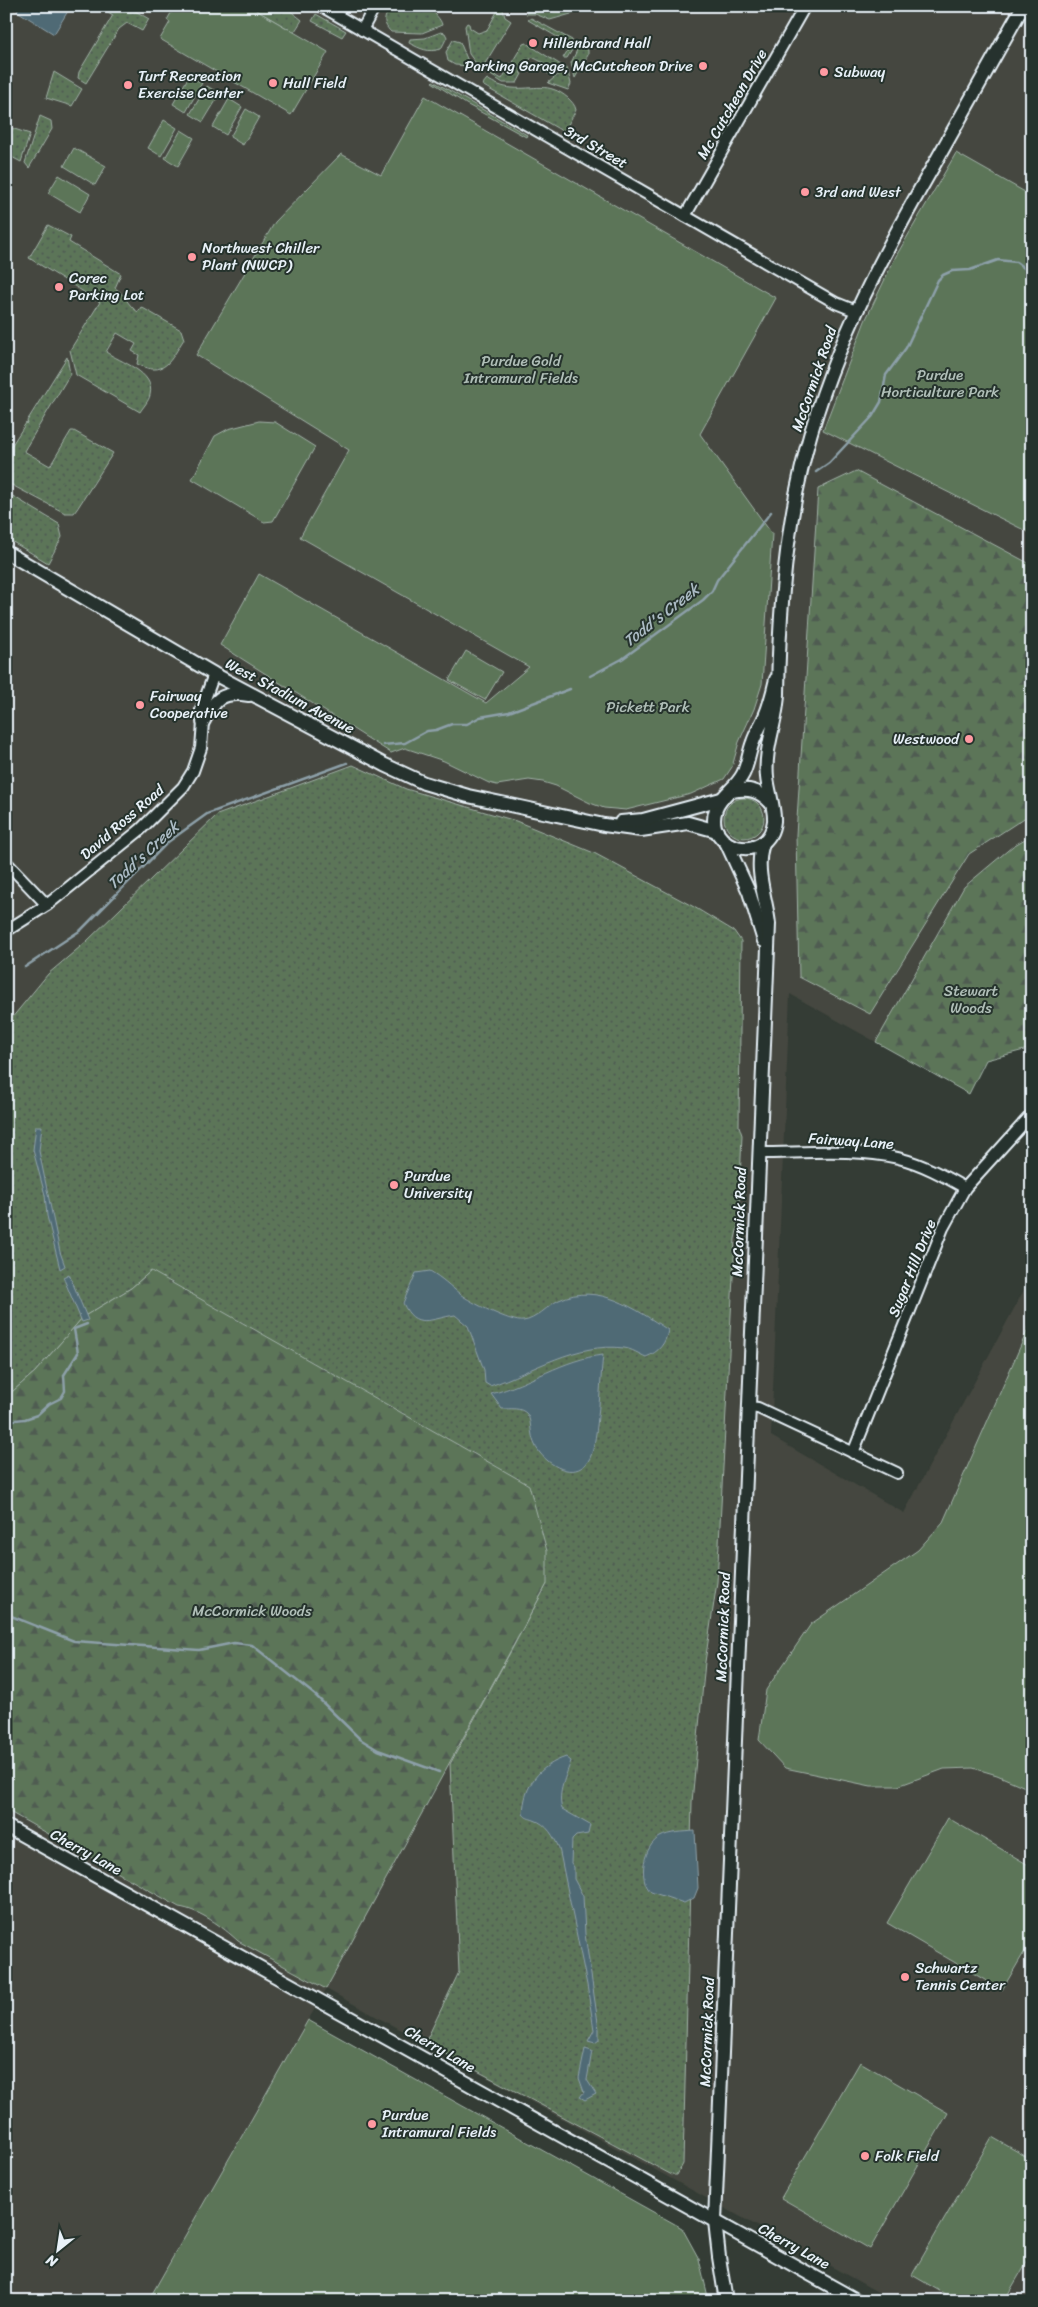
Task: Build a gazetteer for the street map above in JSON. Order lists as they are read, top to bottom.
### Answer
{
  "streets": {
    "street": [
      "Mc Cutcheon Drive",
      "3rd Street",
      "McCormick Road",
      "West Stadium Avenue",
      "David Ross Road",
      "Fairway Lane",
      "Sugar Hill Drive",
      "Cherry Lane"
    ]
  },
  "crossings": [
    ["Mc Cutcheon Drive", "3rd Street"],
    ["3rd Street", "McCormick Road"],
    ["McCormick Road", "West Stadium Avenue"],
    ["McCormick Road", "Fairway Lane"],
    ["McCormick Road", "Cherry Lane"],
    ["West Stadium Avenue", "David Ross Road"],
    ["Fairway Lane", "Sugar Hill Drive"]
  ],
  "water": ["Todd's Creek"],
  "parks": [
    "Purdue Gold Intramural Fields",
    "Purdue Horticulture Park",
    "Pickett Park",
    "Stewart Woods",
    "McCormick Woods"
  ],
  "places": [
    "Hillenbrand Hall",
    "Parking Garage, McCutcheon Drive",
    "Subway",
    "Hull Field",
    "Turf Recreation Exercise Center",
    "3rd and West",
    "Northwest Chiller Plant (NWCP)",
    "Corec Parking Lot",
    "Fairway Cooperative",
    "Westwood",
    "Purdue University",
    "Schwartz Tennis Center",
    "Purdue Intramural Fields",
    "Folk Field"
  ],
  "north": "bottom left"
}
